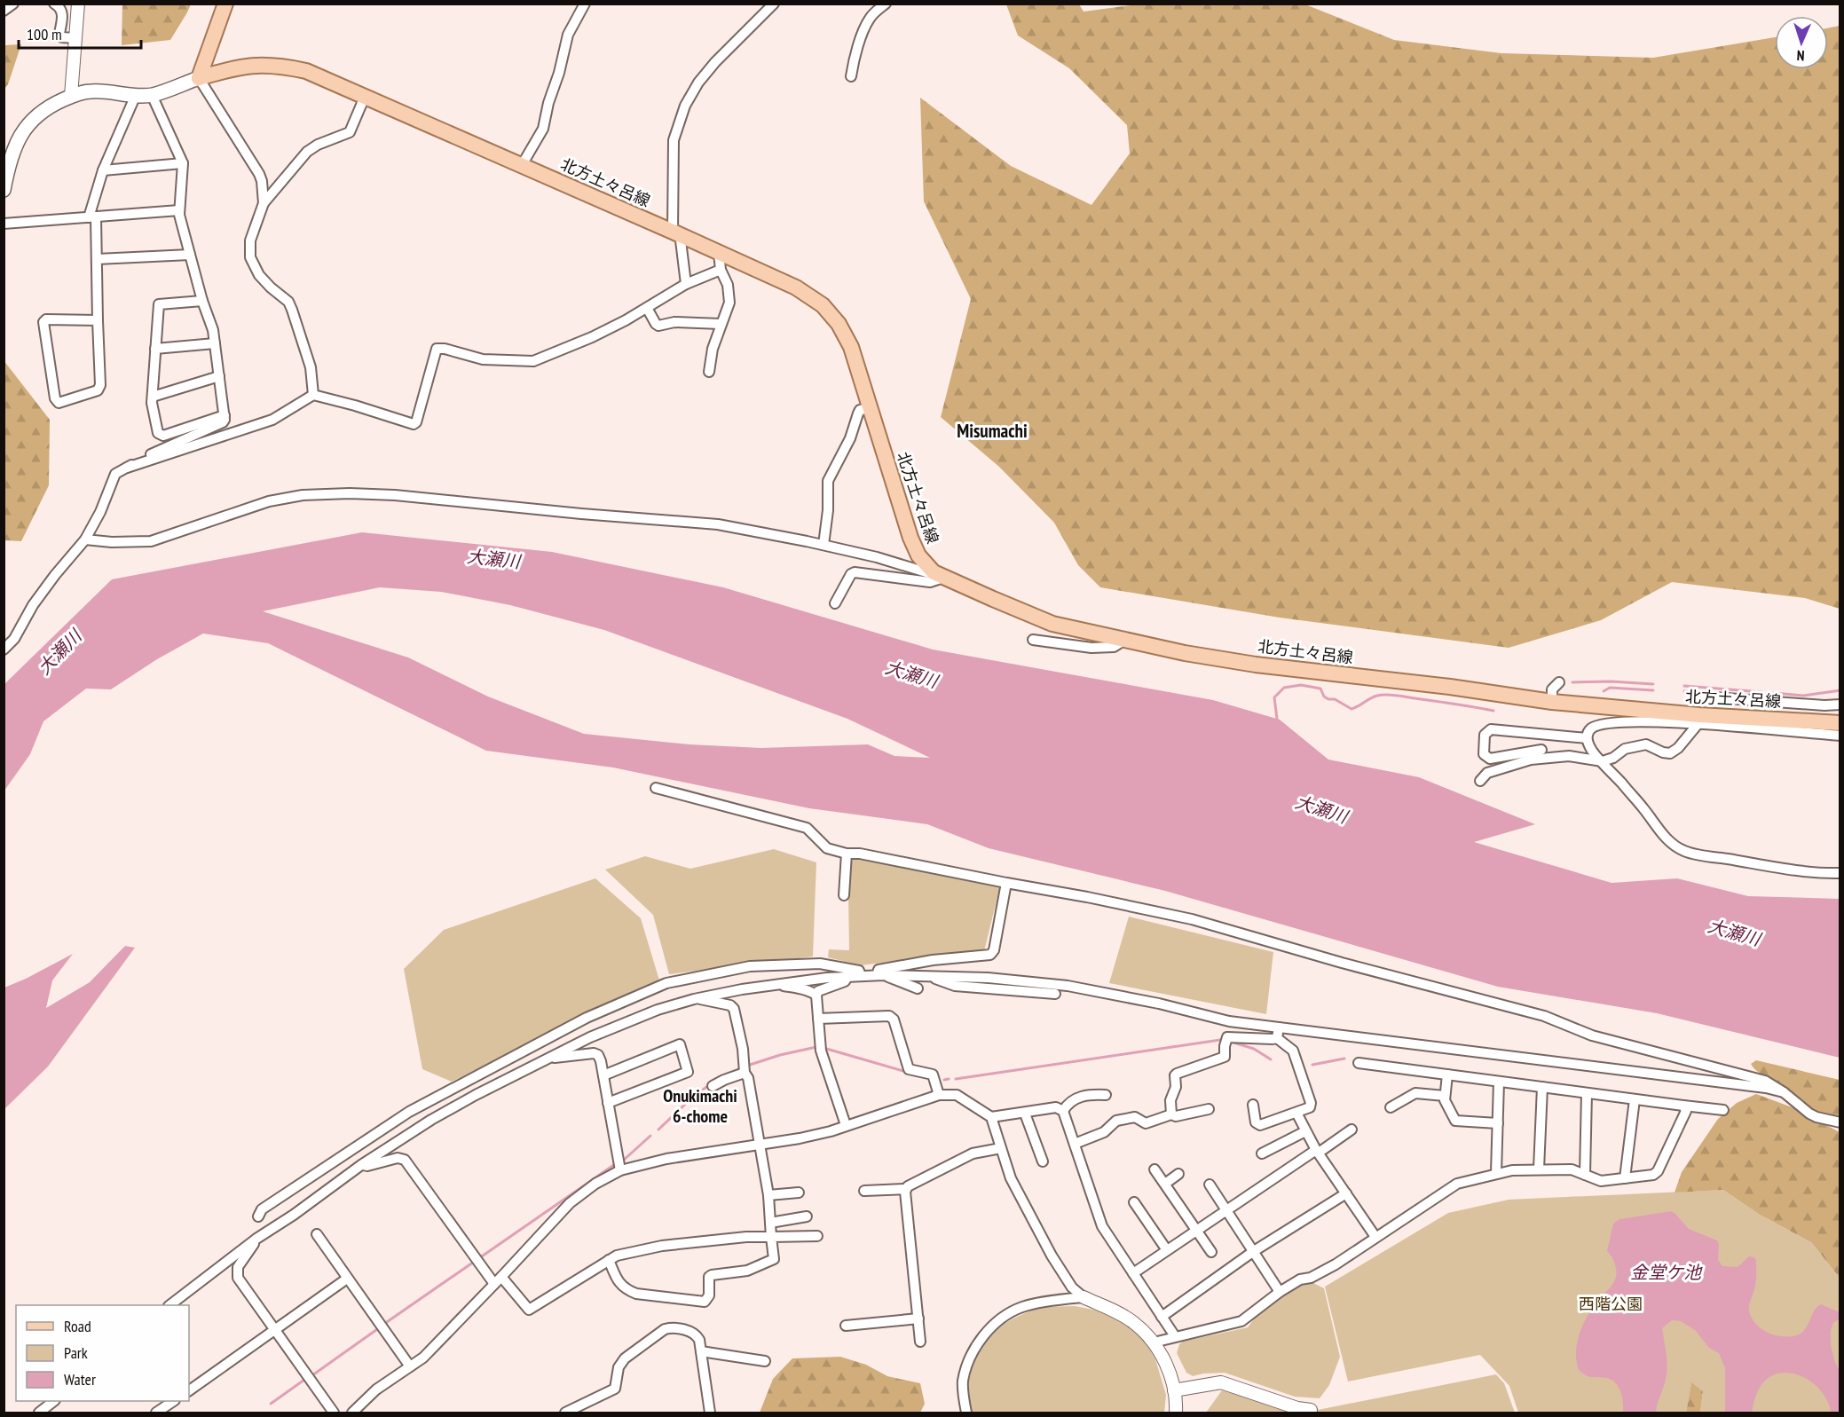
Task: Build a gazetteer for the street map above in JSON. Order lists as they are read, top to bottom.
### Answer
{
  "streets": {
    "main road": ["北方土々呂線"]
  },
  "districts": ["Misumachi", "Onukimachi 6-chome"],
  "water": ["大瀬川", "金堂ケ池"],
  "parks": ["西階公園"],
  "legend": ["Road", "Park", "Water"],
  "scale_bar": "100 m",
  "north": "bottom"
}
